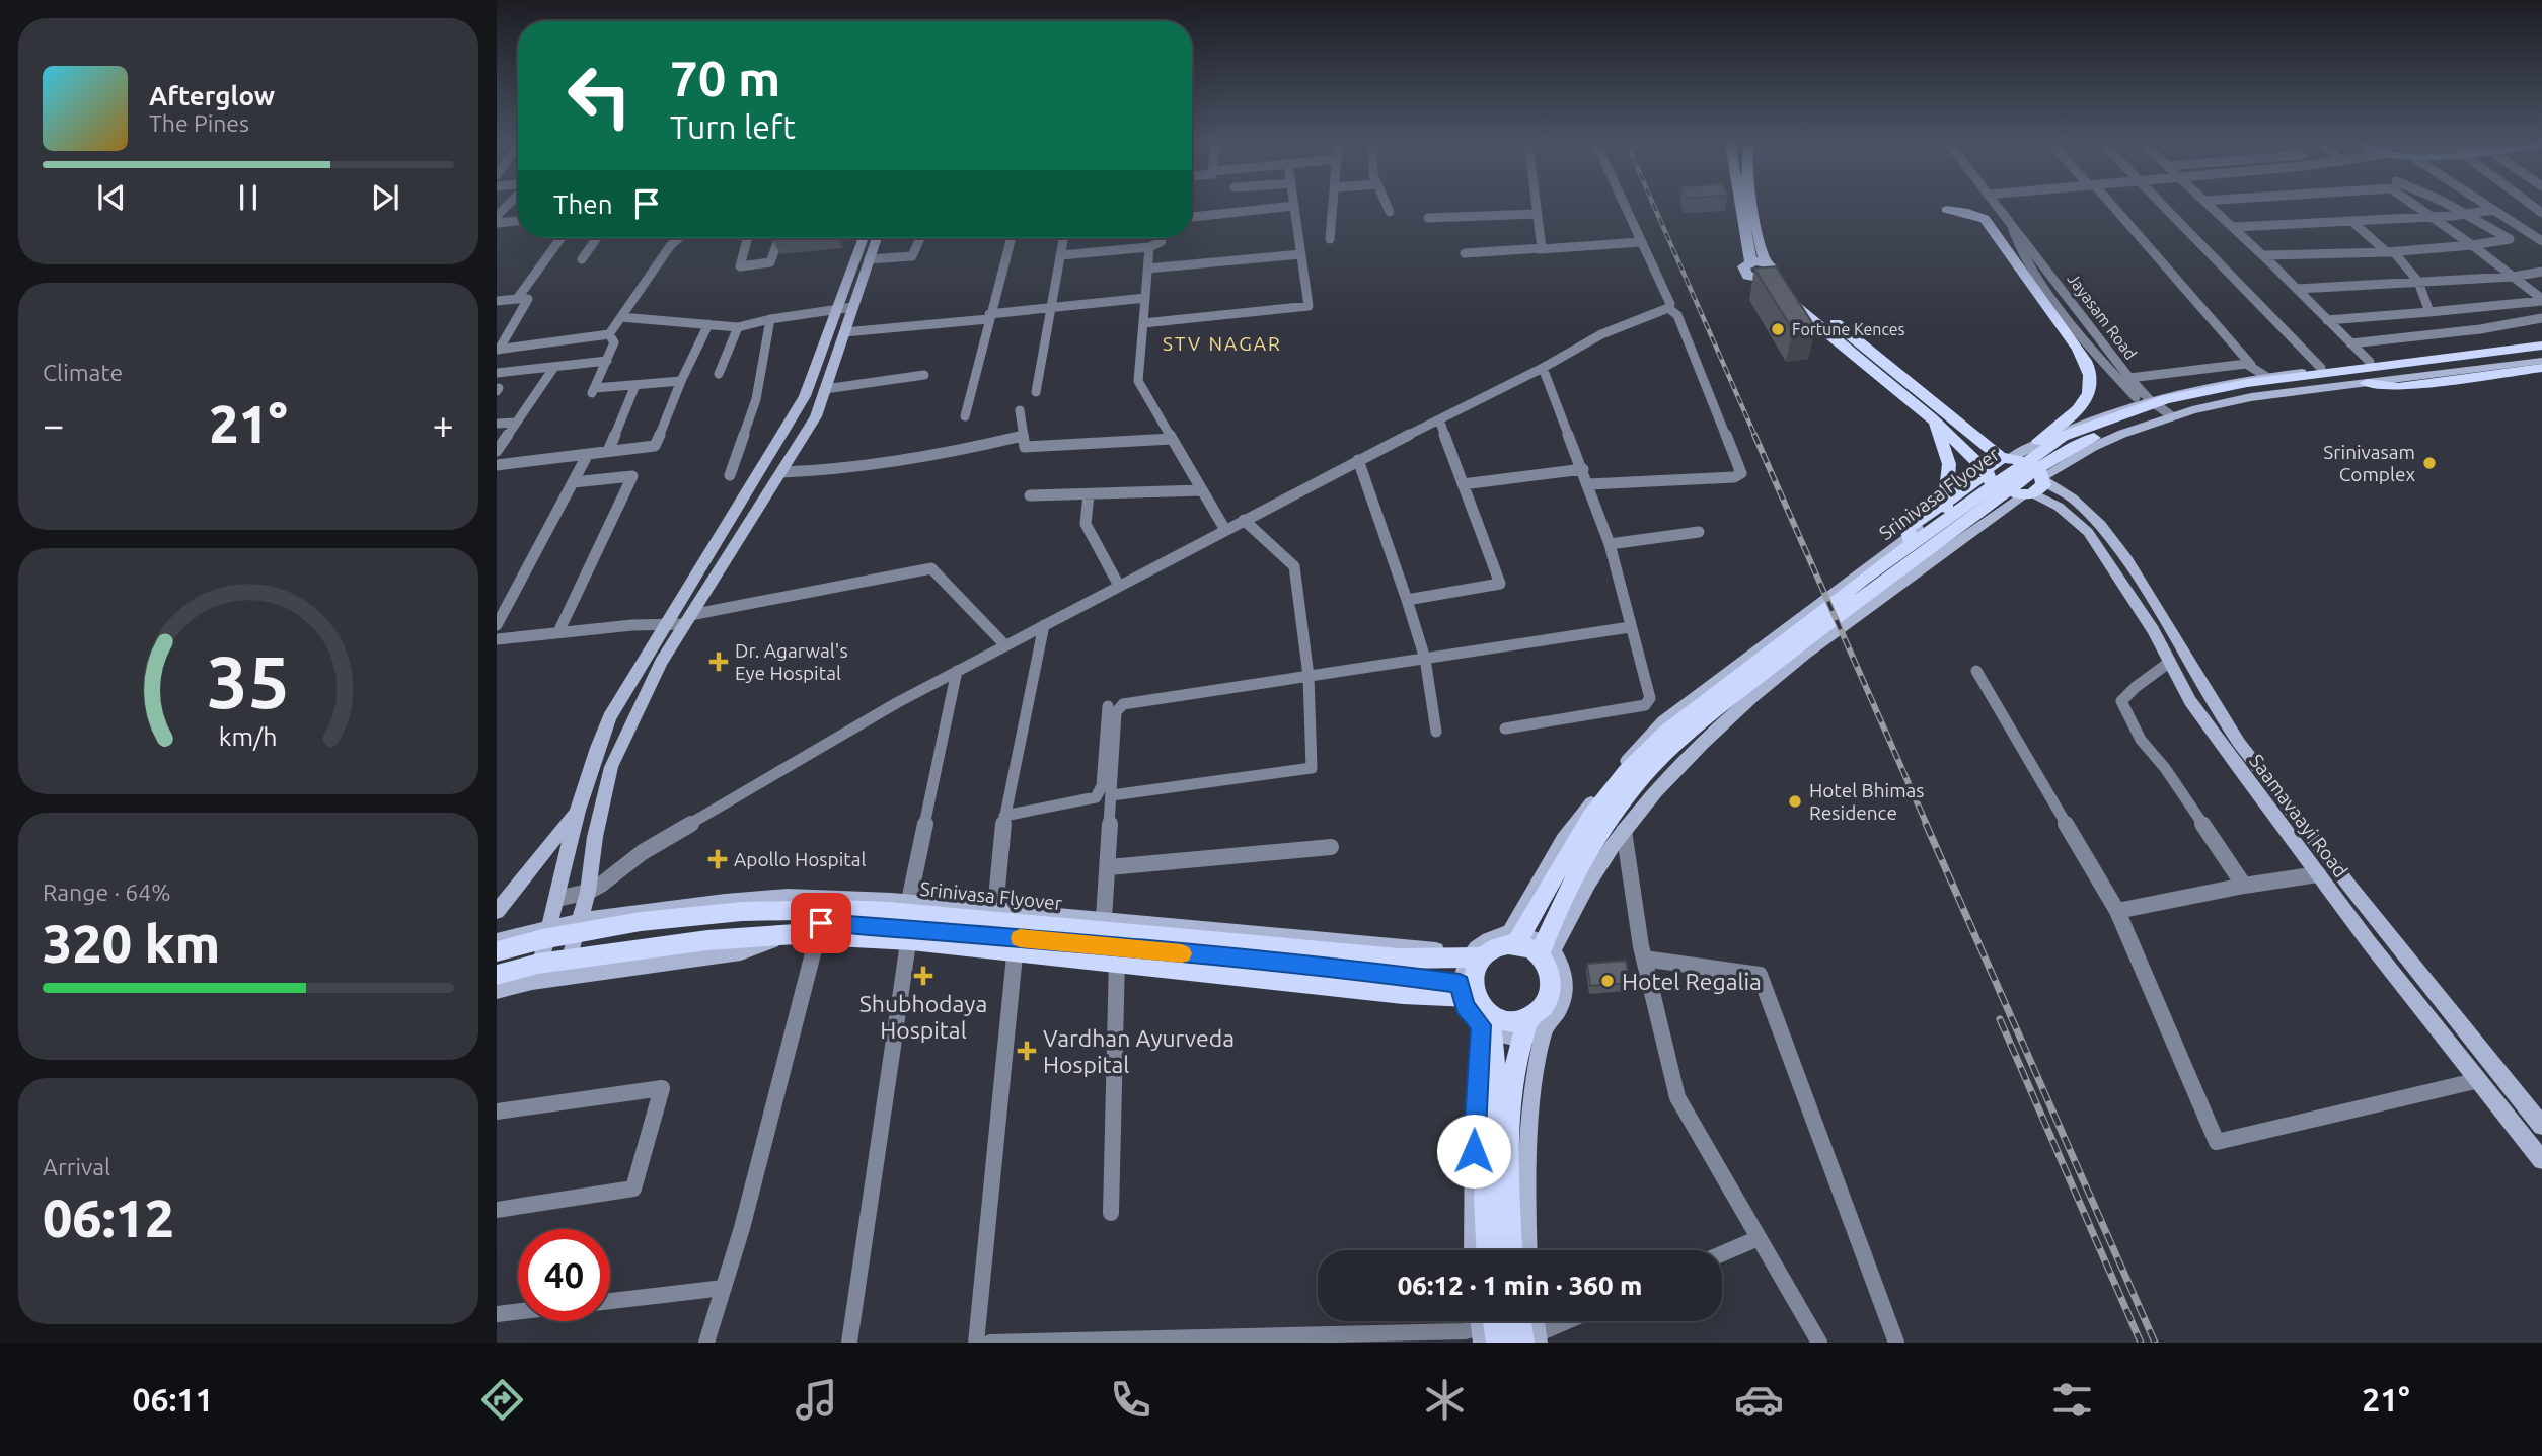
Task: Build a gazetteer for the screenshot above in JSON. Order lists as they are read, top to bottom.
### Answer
{
  "streets": {
    "main road": ["Srinivasa Flyover"],
    "street": ["Jayasam Road", "Saamavaayi Road"]
  },
  "districts": ["STV NAGAR"],
  "places": {
    "other": [
      "Fortune Kences",
      "Srinivasam Complex",
      "Hotel Bhimas Residence",
      "Hotel Regalia"
    ],
    "health": [
      "Dr. Agarwal's Eye Hospital",
      "Apollo Hospital",
      "Shubhodaya Hospital",
      "Vardhan Ayurveda Hospital"
    ]
  },
  "page": {
    "turn": ["70 m", "Turn left"],
    "song": ["Afterglow", "The Pines"],
    "then": "Then",
    "tile": [
      "Climate",
      ["Range · 64%", "320 km"],
      ["Arrival", "06:12"]
    ],
    "heat": ["−", "21°", "+"],
    "limit": "40",
    "trip": "06:12 · 1 min · 360 m",
    "tabs": ["06:11", "21°"],
    "gauge": ["35", "km/h"]
  }
}
